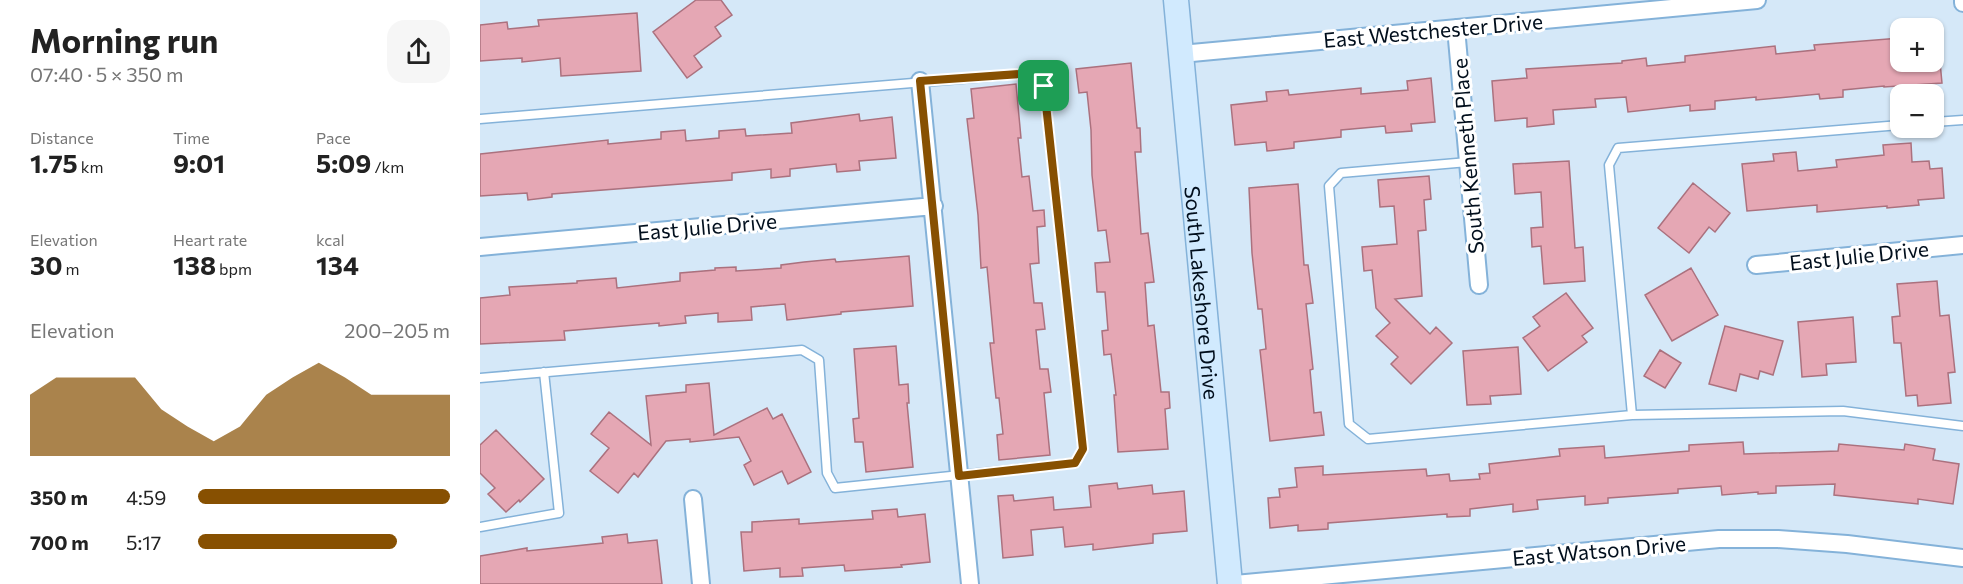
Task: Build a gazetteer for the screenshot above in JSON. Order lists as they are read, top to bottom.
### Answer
{
  "streets": {
    "street": [
      "East Westchester Drive",
      "South Kenneth Place",
      "East Julie Drive",
      "South Lakeshore Drive",
      "East Watson Drive"
    ]
  },
  "crossings": [
    ["East Westchester Drive", "South Kenneth Place"],
    ["East Westchester Drive", "South Lakeshore Drive"],
    ["South Lakeshore Drive", "East Watson Drive"]
  ],
  "page": {
    "heading": ["Morning run", "07:40 · 5 × 350 m"],
    "map_buttons": ["+", "−"],
    "stats": [
      ["Distance", "1.75 km"],
      ["Time", "9:01"],
      ["Pace", "5:09 /km"],
      ["Elevation", "30 m"],
      ["Heart rate", "138 bpm"],
      ["kcal", "134"]
    ],
    "chart": ["Elevation", "200–205 m"],
    "list": [
      {
        "name": "350 m",
        "note": "4:59"
      },
      {
        "name": "700 m",
        "note": "5:17"
      }
    ]
  }
}
